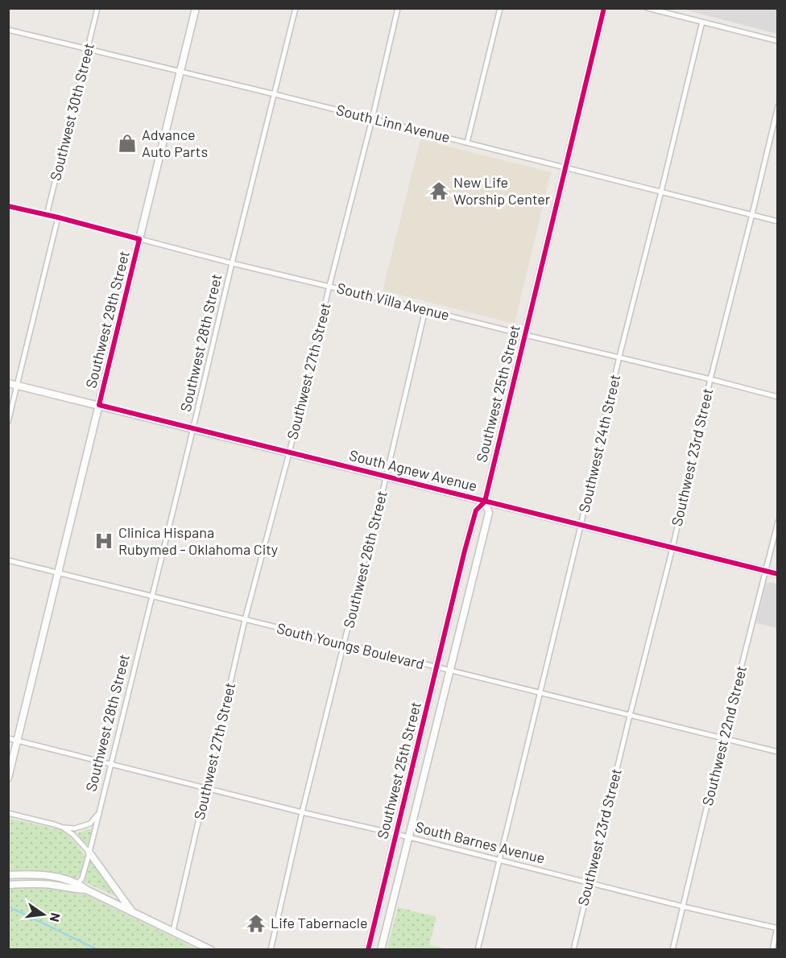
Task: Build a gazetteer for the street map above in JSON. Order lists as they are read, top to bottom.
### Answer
{
  "streets": {
    "main road": ["Southwest 29th Street", "Southwest 25th Street", "South Agnew Avenue"],
    "street": [
      "Southwest 30th Street",
      "South Linn Avenue",
      "South Villa Avenue",
      "Southwest 28th Street",
      "Southwest 27th Street",
      "Southwest 24th Street",
      "Southwest 23rd Street",
      "Southwest 26th Street",
      "South Youngs Boulevard",
      "Southwest 22nd Street",
      "South Barnes Avenue"
    ]
  },
  "crossings": [
    ["Southwest 30th Street", "South Linn Avenue"],
    ["Southwest 30th Street", "South Villa Avenue"],
    ["South Linn Avenue", "Southwest 29th Street"],
    ["South Linn Avenue", "Southwest 28th Street"],
    ["South Linn Avenue", "Southwest 27th Street"],
    ["South Linn Avenue", "Southwest 25th Street"],
    ["South Linn Avenue", "Southwest 24th Street"],
    ["South Linn Avenue", "Southwest 23rd Street"],
    ["South Villa Avenue", "Southwest 29th Street"],
    ["South Villa Avenue", "Southwest 28th Street"],
    ["South Villa Avenue", "Southwest 27th Street"],
    ["South Villa Avenue", "Southwest 25th Street"],
    ["South Villa Avenue", "Southwest 24th Street"],
    ["South Villa Avenue", "Southwest 23rd Street"],
    ["South Villa Avenue", "Southwest 26th Street"],
    ["Southwest 29th Street", "South Agnew Avenue"],
    ["Southwest 29th Street", "South Youngs Boulevard"],
    ["Southwest 29th Street", "South Barnes Avenue"],
    ["Southwest 28th Street", "South Agnew Avenue"],
    ["Southwest 28th Street", "South Youngs Boulevard"],
    ["Southwest 28th Street", "South Barnes Avenue"],
    ["Southwest 27th Street", "South Agnew Avenue"],
    ["Southwest 27th Street", "South Youngs Boulevard"],
    ["Southwest 27th Street", "South Barnes Avenue"],
    ["Southwest 25th Street", "South Agnew Avenue"],
    ["Southwest 25th Street", "South Youngs Boulevard"],
    ["Southwest 25th Street", "South Barnes Avenue"],
    ["Southwest 24th Street", "South Agnew Avenue"],
    ["Southwest 24th Street", "South Youngs Boulevard"],
    ["Southwest 24th Street", "South Barnes Avenue"],
    ["Southwest 23rd Street", "South Agnew Avenue"],
    ["Southwest 23rd Street", "South Youngs Boulevard"],
    ["Southwest 23rd Street", "South Barnes Avenue"],
    ["South Agnew Avenue", "Southwest 26th Street"],
    ["South Agnew Avenue", "Southwest 22nd Street"],
    ["Southwest 26th Street", "South Youngs Boulevard"],
    ["Southwest 26th Street", "South Barnes Avenue"],
    ["South Youngs Boulevard", "Southwest 22nd Street"],
    ["Southwest 22nd Street", "South Barnes Avenue"]
  ],
  "places": {
    "shop": ["Advance Auto Parts"],
    "temple": ["New Life Worship Center", "Life Tabernacle"],
    "hospital": ["Clinica Hispana Rubymed - Oklahoma City"]
  },
  "north": "right"
}
